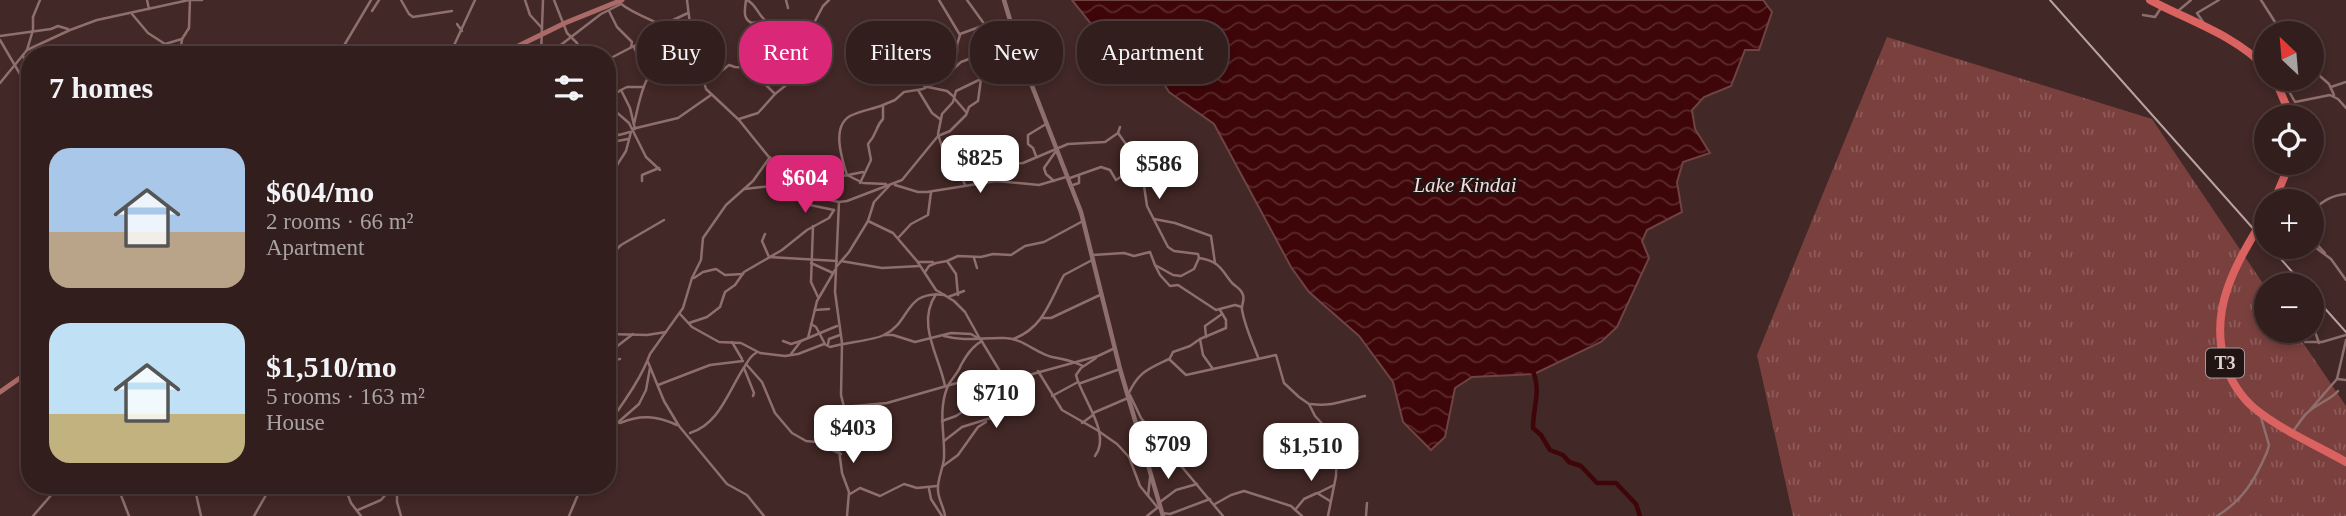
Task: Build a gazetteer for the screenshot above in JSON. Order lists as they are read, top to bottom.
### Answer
{
  "streets": {
    "highway": ["T3"]
  },
  "water": ["Lake Kindai"],
  "north": "top left",
  "page": {
    "map_buttons": ["+", "−"],
    "chip": [
      "Buy",
      "Rent",
      "Filters",
      "New",
      "Apartment"
    ],
    "heading": "7 homes",
    "list": [
      {
        "name": "$604/mo",
        "note": "2 rooms · 66 m² · Apartment"
      },
      {
        "name": "$1,510/mo",
        "note": "5 rooms · 163 m² · House"
      }
    ],
    "price": [
      "$825",
      "$586",
      "$604",
      "$710",
      "$403",
      "$709",
      "$1,510"
    ]
  }
}
